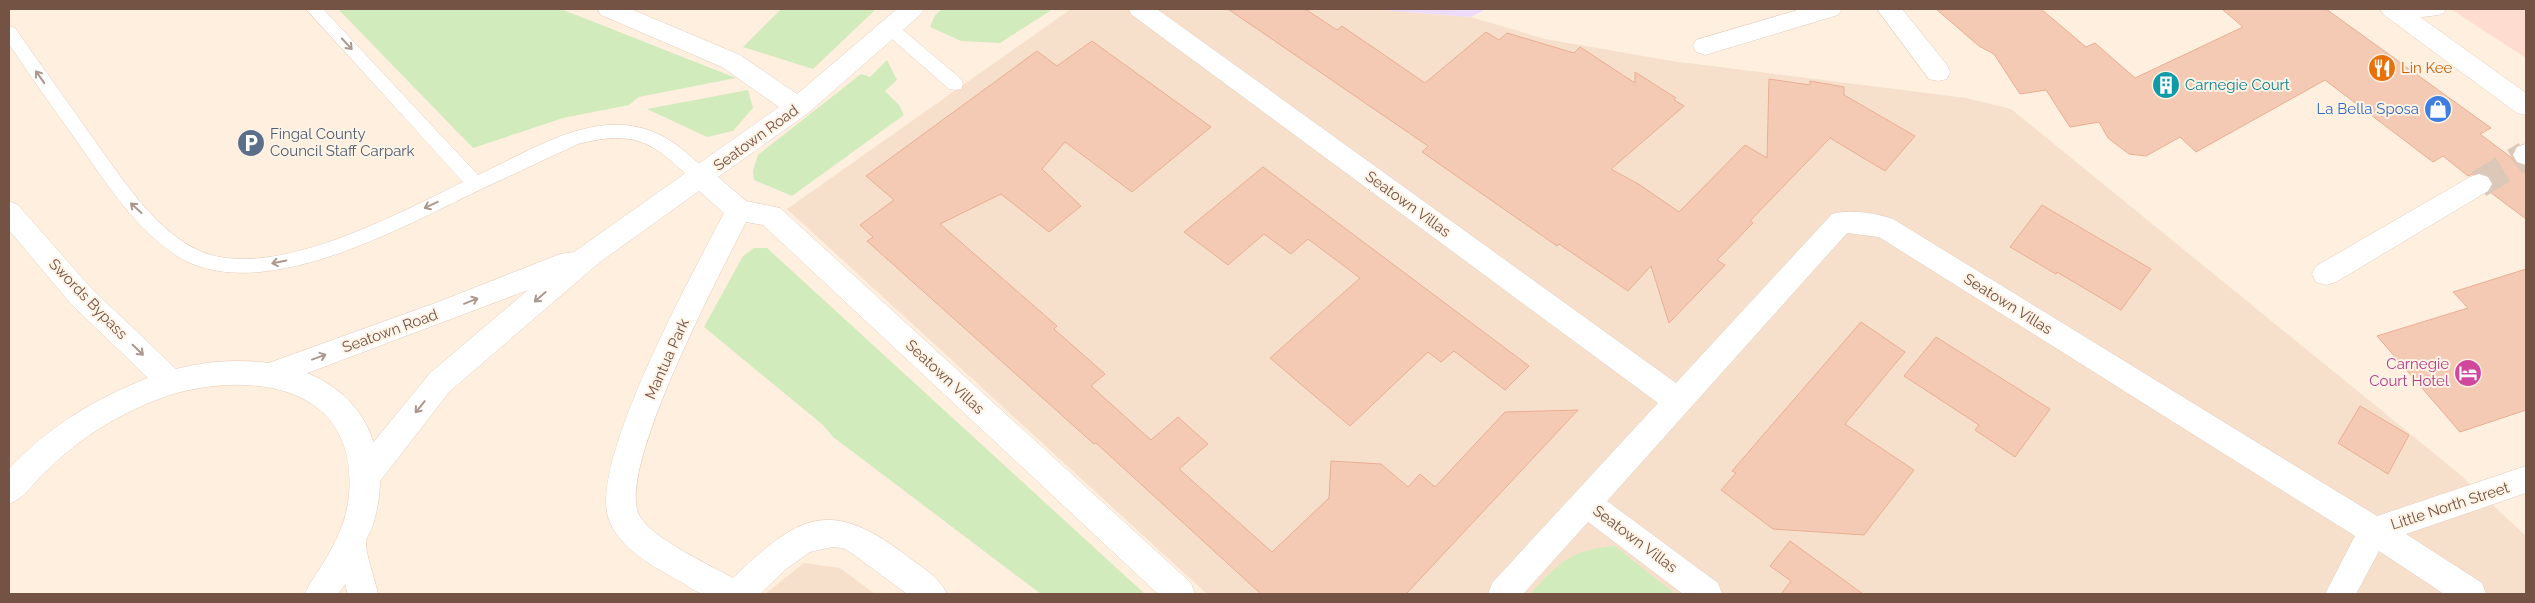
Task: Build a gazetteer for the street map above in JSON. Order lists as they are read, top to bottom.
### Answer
{
  "streets": {
    "street": [
      "Seatown Road",
      "Seatown Villas",
      "Swords Bypass",
      "Mantua Park",
      "Little North Street"
    ]
  },
  "crossings": [
    ["Seatown Villas", "Mantua Park"],
    ["Seatown Villas", "Little North Street"]
  ],
  "one_way": ["Swords Bypass"],
  "places": {
    "restaurant": ["Lin Kee"],
    "building": ["Carnegie Court"],
    "shop": ["La Bella Sposa"],
    "parking": ["Fingal County Council Staff Carpark"],
    "hotel": ["Carnegie Court Hotel"]
  }
}
